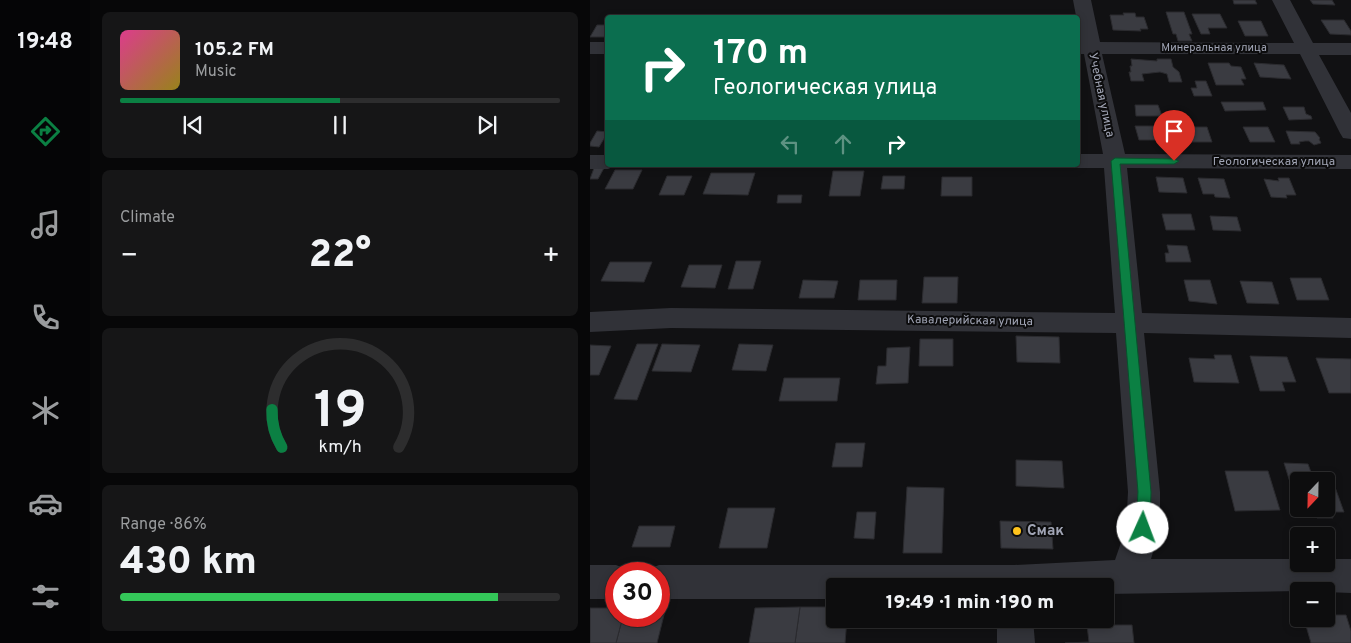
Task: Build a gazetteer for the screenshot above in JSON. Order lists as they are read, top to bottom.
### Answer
{
  "streets": {
    "street": [
      "Минеральная улица",
      "Учебная улица",
      "Геологическая улица",
      "Кавалерийская улица"
    ]
  },
  "crossings": [
    ["Минеральная улица", "Учебная улица"],
    ["Учебная улица", "Геологическая улица"],
    ["Учебная улица", "Кавалерийская улица"]
  ],
  "places": ["Смак"],
  "north": "bottom",
  "page": {
    "tabs": "19:48",
    "turn": ["170 m", "Геологическая улица"],
    "song": ["105.2 FM", "Music"],
    "tile": [
      "Climate",
      ["Range · 86%", "430 km"]
    ],
    "heat": ["−", "22°", "+"],
    "map_buttons": ["+", "−"],
    "limit": "30",
    "trip": "19:49 · 1 min · 190 m",
    "gauge": ["19", "km/h"]
  }
}
